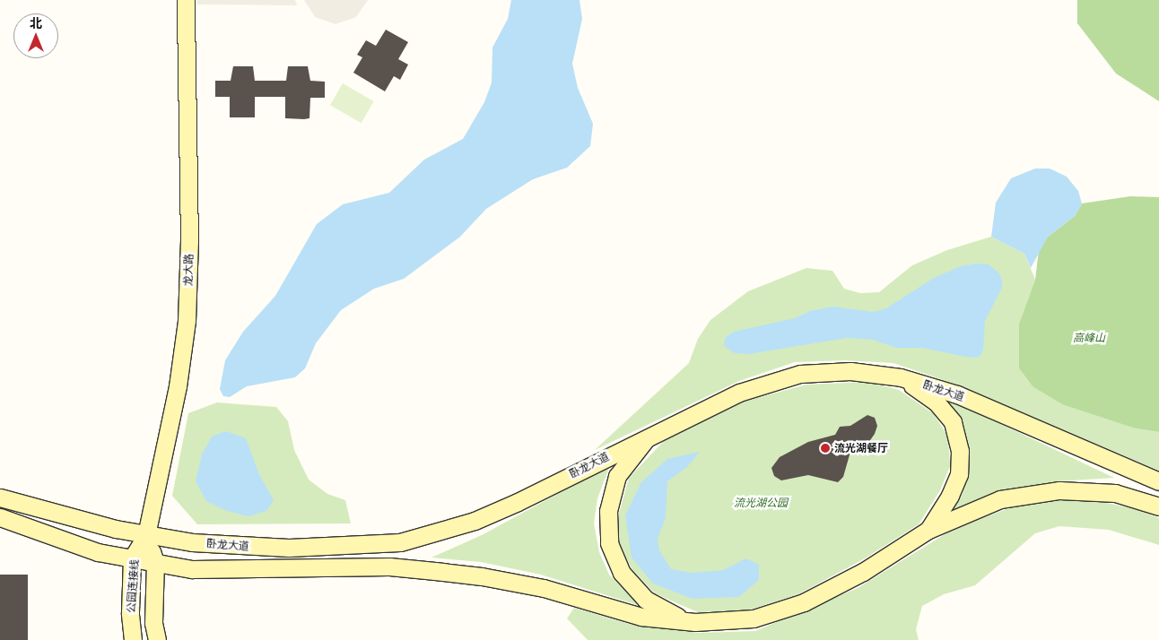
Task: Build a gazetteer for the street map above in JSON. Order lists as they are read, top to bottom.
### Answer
{
  "streets": {
    "main road": ["龙大路", "卧龙大道", "公园连接线"]
  },
  "crossings": [
    ["龙大路", "卧龙大道"],
    ["龙大路", "公园连接线"],
    ["卧龙大道", "公园连接线"]
  ],
  "parks": ["高峰山", "流光湖公园"],
  "places": ["流光湖餐厅"],
  "north": "top"
}
